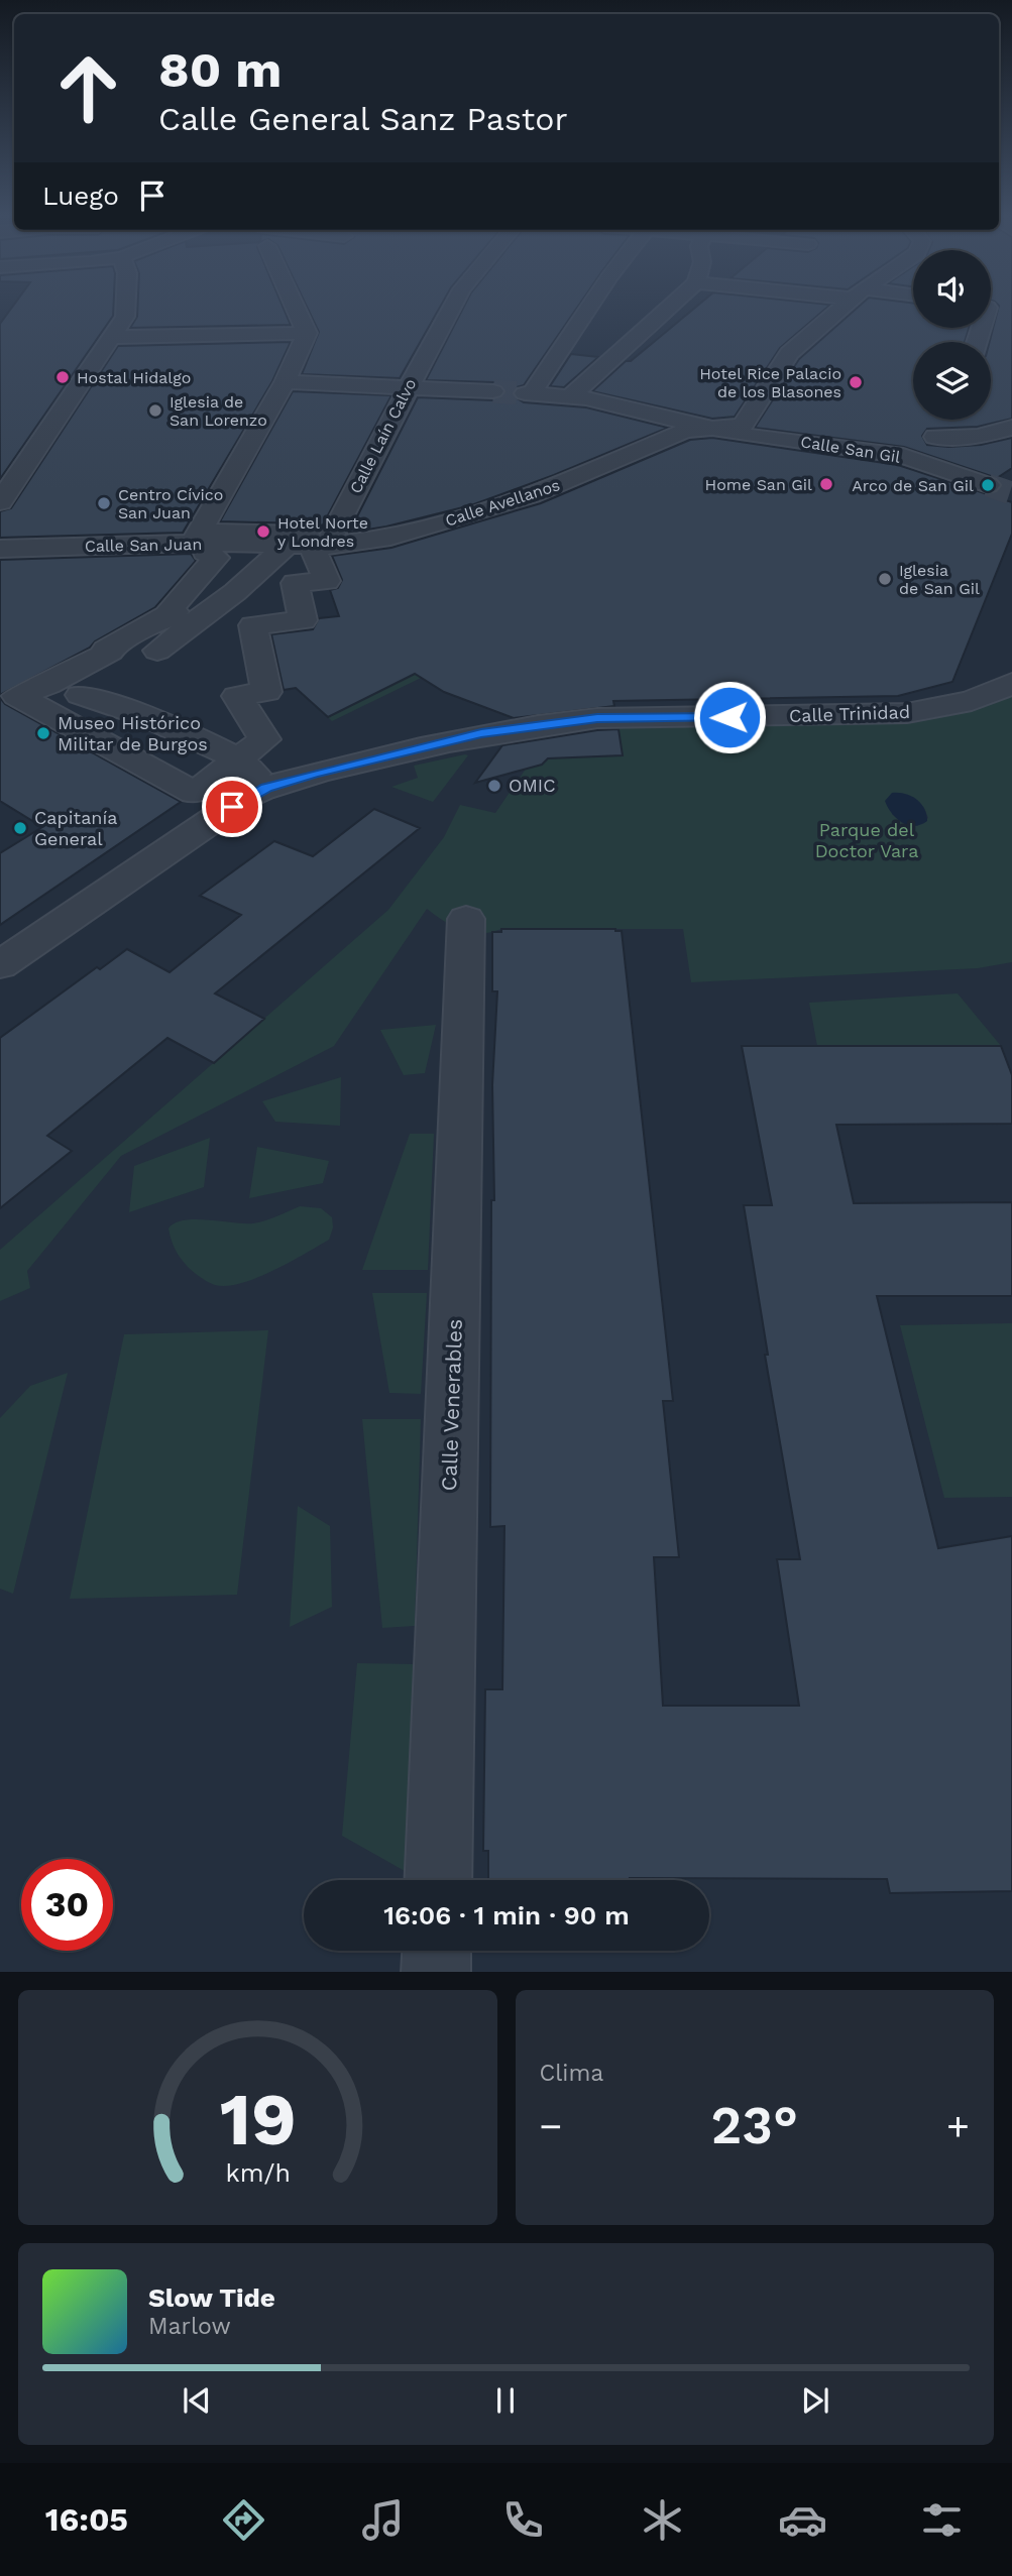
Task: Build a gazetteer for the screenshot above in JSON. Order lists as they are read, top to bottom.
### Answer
{
  "streets": {
    "street": [
      "Calle Laín Calvo",
      "Calle San Gil",
      "Calle Avellanos",
      "Calle San Juan",
      "Calle Trinidad",
      "Calle Venerables"
    ]
  },
  "crossings": [
    ["Calle Laín Calvo", "Calle Avellanos"],
    ["Calle Laín Calvo", "Calle San Juan"],
    ["Calle San Gil", "Calle Avellanos"],
    ["Calle Avellanos", "Calle San Juan"]
  ],
  "parks": ["Parque del Doctor Vara"],
  "places": [
    "Hostal Hidalgo",
    "Hotel Rice Palacio de los Blasones",
    "Iglesia de San Lorenzo",
    "Home San Gil",
    "Arco de San Gil",
    "Centro Cívico San Juan",
    "Hotel Norte y Londres",
    "Iglesia de San Gil",
    "Museo Histórico Militar de Burgos",
    "OMIC",
    "Capitanía General"
  ],
  "page": {
    "turn": ["80 m", "Calle General Sanz Pastor"],
    "then": "Luego",
    "limit": "30",
    "trip": "16:06 · 1 min · 90 m",
    "tile": "Clima",
    "heat": ["−", "23°", "+"],
    "song": ["Slow Tide", "Marlow"],
    "tabs": "16:05",
    "gauge": ["19", "km/h"]
  }
}
